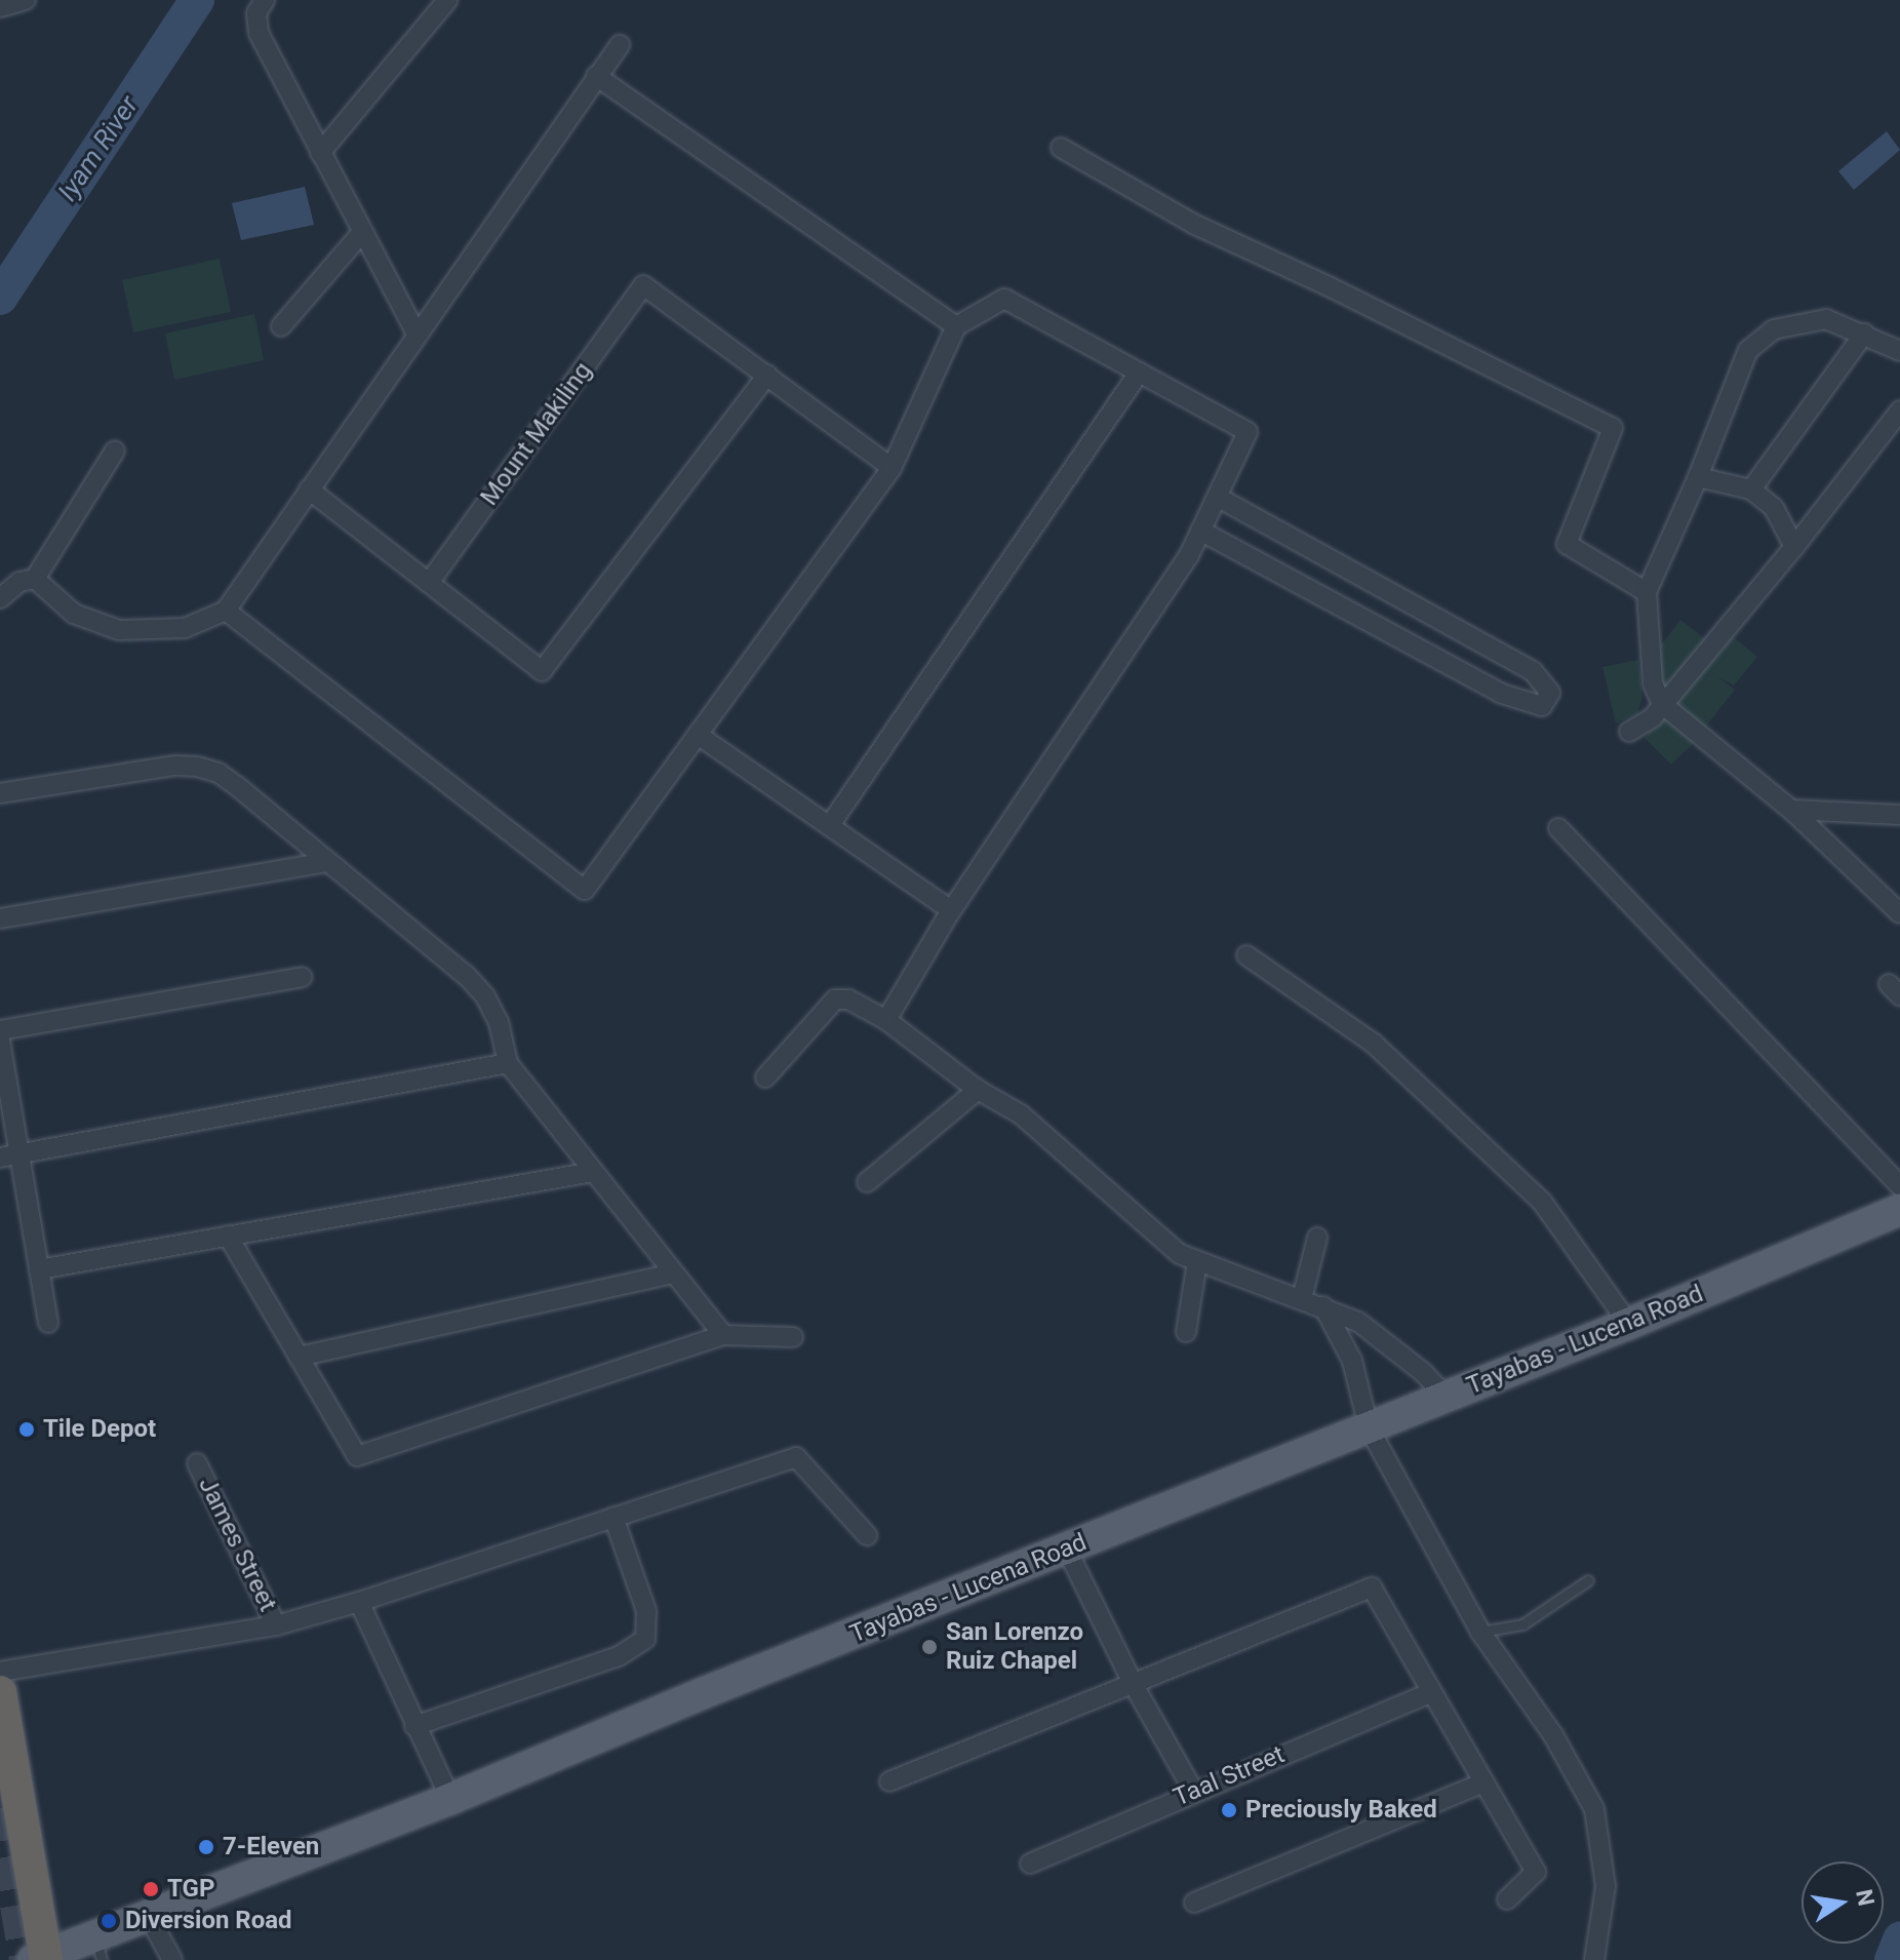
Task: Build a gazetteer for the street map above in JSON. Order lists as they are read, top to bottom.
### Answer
{
  "streets": {
    "main road": ["Tayabas - Lucena Road"],
    "street": ["Mount Makiling", "James Street", "Taal Street"]
  },
  "water": ["Iyam River"],
  "places": [
    "Tile Depot",
    "San Lorenzo Ruiz Chapel",
    "Preciously Baked",
    "7-Eleven",
    "TGP",
    "Diversion Road"
  ],
  "north": "right"
}
